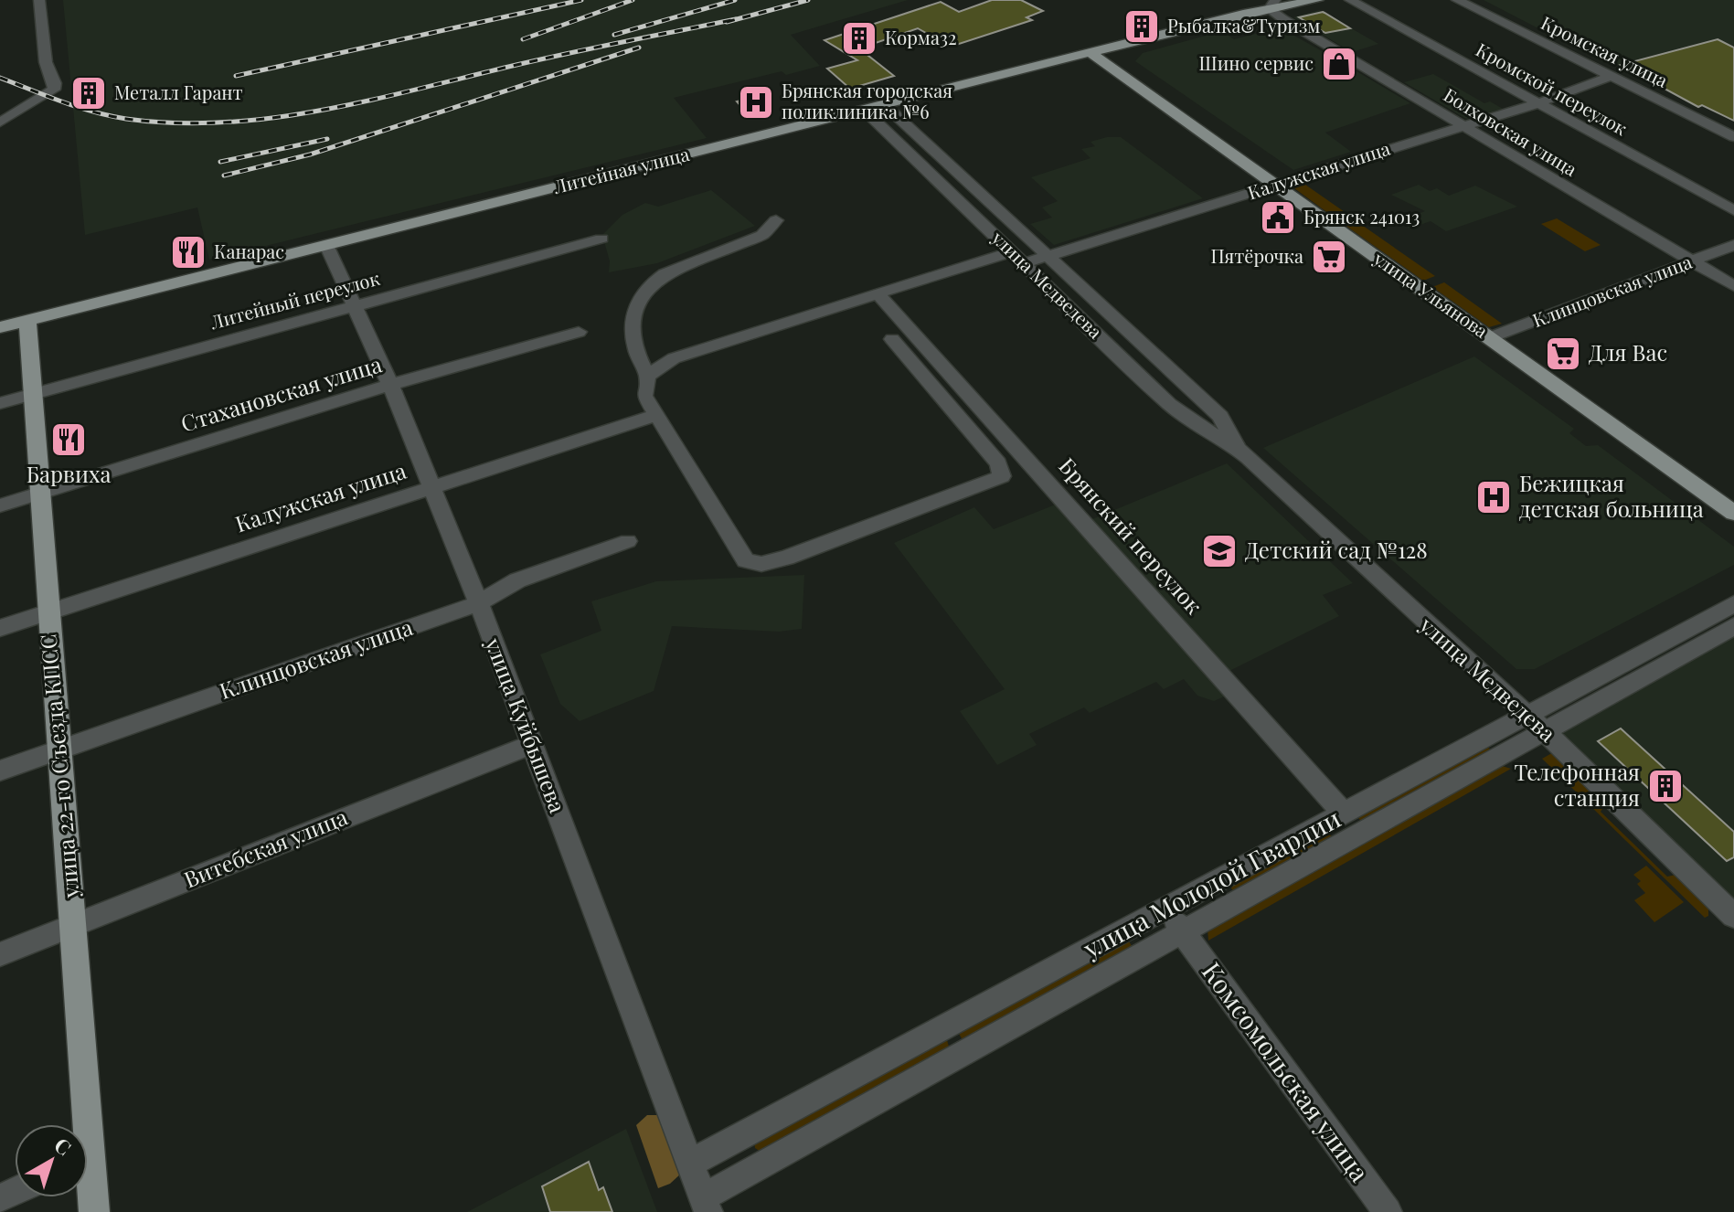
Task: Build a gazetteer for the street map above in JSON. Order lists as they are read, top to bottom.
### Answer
{
  "streets": {
    "main road": ["Литейная улица", "улица Ульянова", "улица 22-го Съезда КПСС"],
    "street": [
      "Кромская улица",
      "Кромской переулок",
      "Болховская улица",
      "Калужская улица",
      "улица Медведева",
      "Клинцовская улица",
      "Литейный переулок",
      "Стахановская улица",
      "Брянский переулок",
      "улица Куйбышева",
      "Витебская улица",
      "улица Молодой Гвардии",
      "Комсомольская улица"
    ]
  },
  "crossings": [
    ["Кромская улица", "Калужская улица"],
    ["Кромской переулок", "Калужская улица"],
    ["Болховская улица", "Литейная улица"],
    ["Болховская улица", "Калужская улица"],
    ["Болховская улица", "Клинцовская улица"],
    ["Литейная улица", "улица Медведева"],
    ["Литейная улица", "улица Ульянова"],
    ["Литейная улица", "улица Куйбышева"],
    ["Литейная улица", "улица 22-го Съезда КПСС"],
    ["Калужская улица", "улица Медведева"],
    ["Калужская улица", "улица Ульянова"],
    ["Калужская улица", "улица Куйбышева"],
    ["Калужская улица", "улица 22-го Съезда КПСС"],
    ["улица Медведева", "улица Молодой Гвардии"],
    ["Клинцовская улица", "улица Ульянова"],
    ["Клинцовская улица", "улица Куйбышева"],
    ["Клинцовская улица", "улица 22-го Съезда КПСС"],
    ["Литейный переулок", "улица Куйбышева"],
    ["Литейный переулок", "улица 22-го Съезда КПСС"],
    ["Стахановская улица", "улица Куйбышева"],
    ["Стахановская улица", "улица 22-го Съезда КПСС"],
    ["Брянский переулок", "улица Молодой Гвардии"],
    ["улица Куйбышева", "Витебская улица"],
    ["улица Куйбышева", "улица Молодой Гвардии"],
    ["улица 22-го Съезда КПСС", "Витебская улица"],
    ["улица Молодой Гвардии", "Комсомольская улица"]
  ],
  "places": {
    "building": [
      "Рыбалка&Туризм",
      "Корма32",
      "Металл Гарант",
      "Телефонная станция"
    ],
    "shop": ["Шино сервис"],
    "hospital": ["Брянская городская поликлиника №6", "Бежицкая детская больница"],
    "public building": ["Брянск 241013"],
    "restaurant": ["Канарас", "Барвиха"],
    "supermarket": ["Пятёрочка", "Для Вас"],
    "school or university": ["Детский сад №128"]
  },
  "north": "top right"
}
